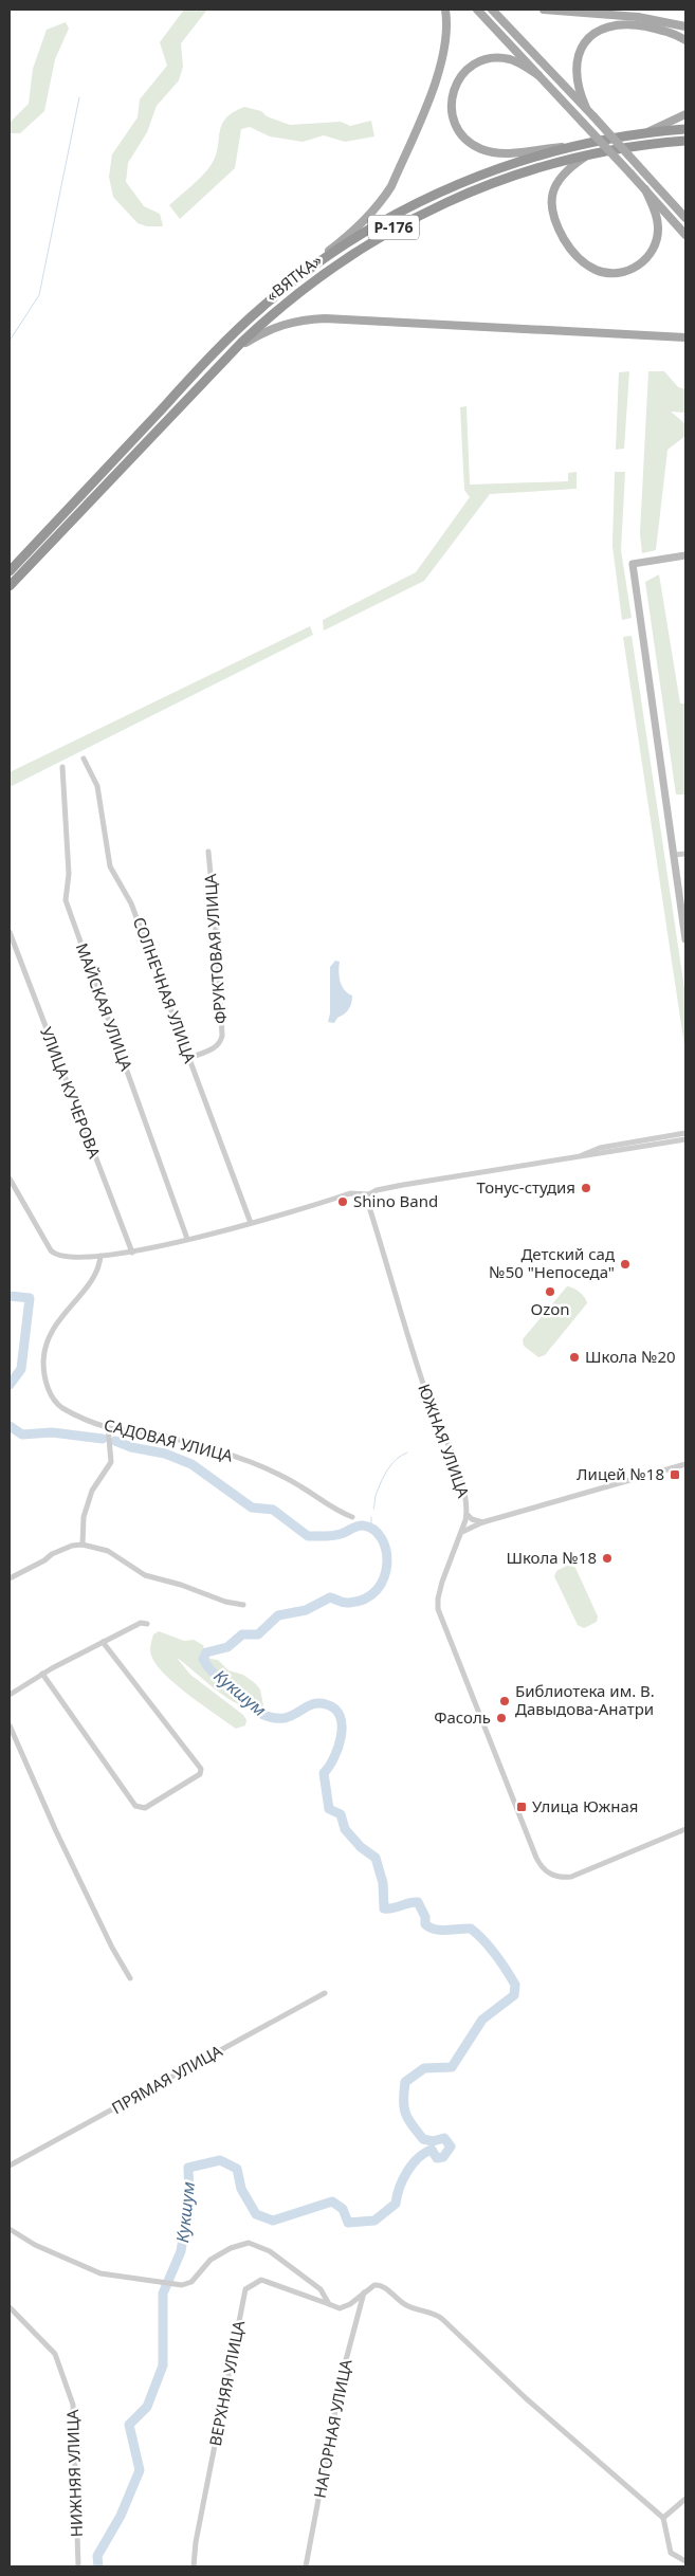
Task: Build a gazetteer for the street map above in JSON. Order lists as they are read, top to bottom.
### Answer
{
  "streets": {
    "highway": ["Р-176", "«ВЯТКА»"],
    "street": [
      "ФРУКТОВАЯ УЛИЦА",
      "СОЛНЕЧНАЯ УЛИЦА",
      "МАЙСКАЯ УЛИЦА",
      "УЛИЦА КУЧЕРОВА",
      "САДОВАЯ УЛИЦА",
      "ЮЖНАЯ УЛИЦА",
      "ПРЯМАЯ УЛИЦА",
      "ВЕРХНЯЯ УЛИЦА",
      "НАГОРНАЯ УЛИЦА",
      "НИЖНЯЯ УЛИЦА"
    ]
  },
  "crossings": [
    ["ФРУКТОВАЯ УЛИЦА", "СОЛНЕЧНАЯ УЛИЦА"]
  ],
  "water": ["Кукшум"],
  "places": {
    "other": [
      "Тонус-студия",
      "Shino Band",
      "Детский сад №50 \"Непоседа\"",
      "Ozon",
      "Школа №20",
      "Школа №18",
      "Библиотека им. В. Давыдова-Анатри",
      "Фасоль"
    ],
    "transit": ["Лицей №18", "Улица Южная"]
  }
}
